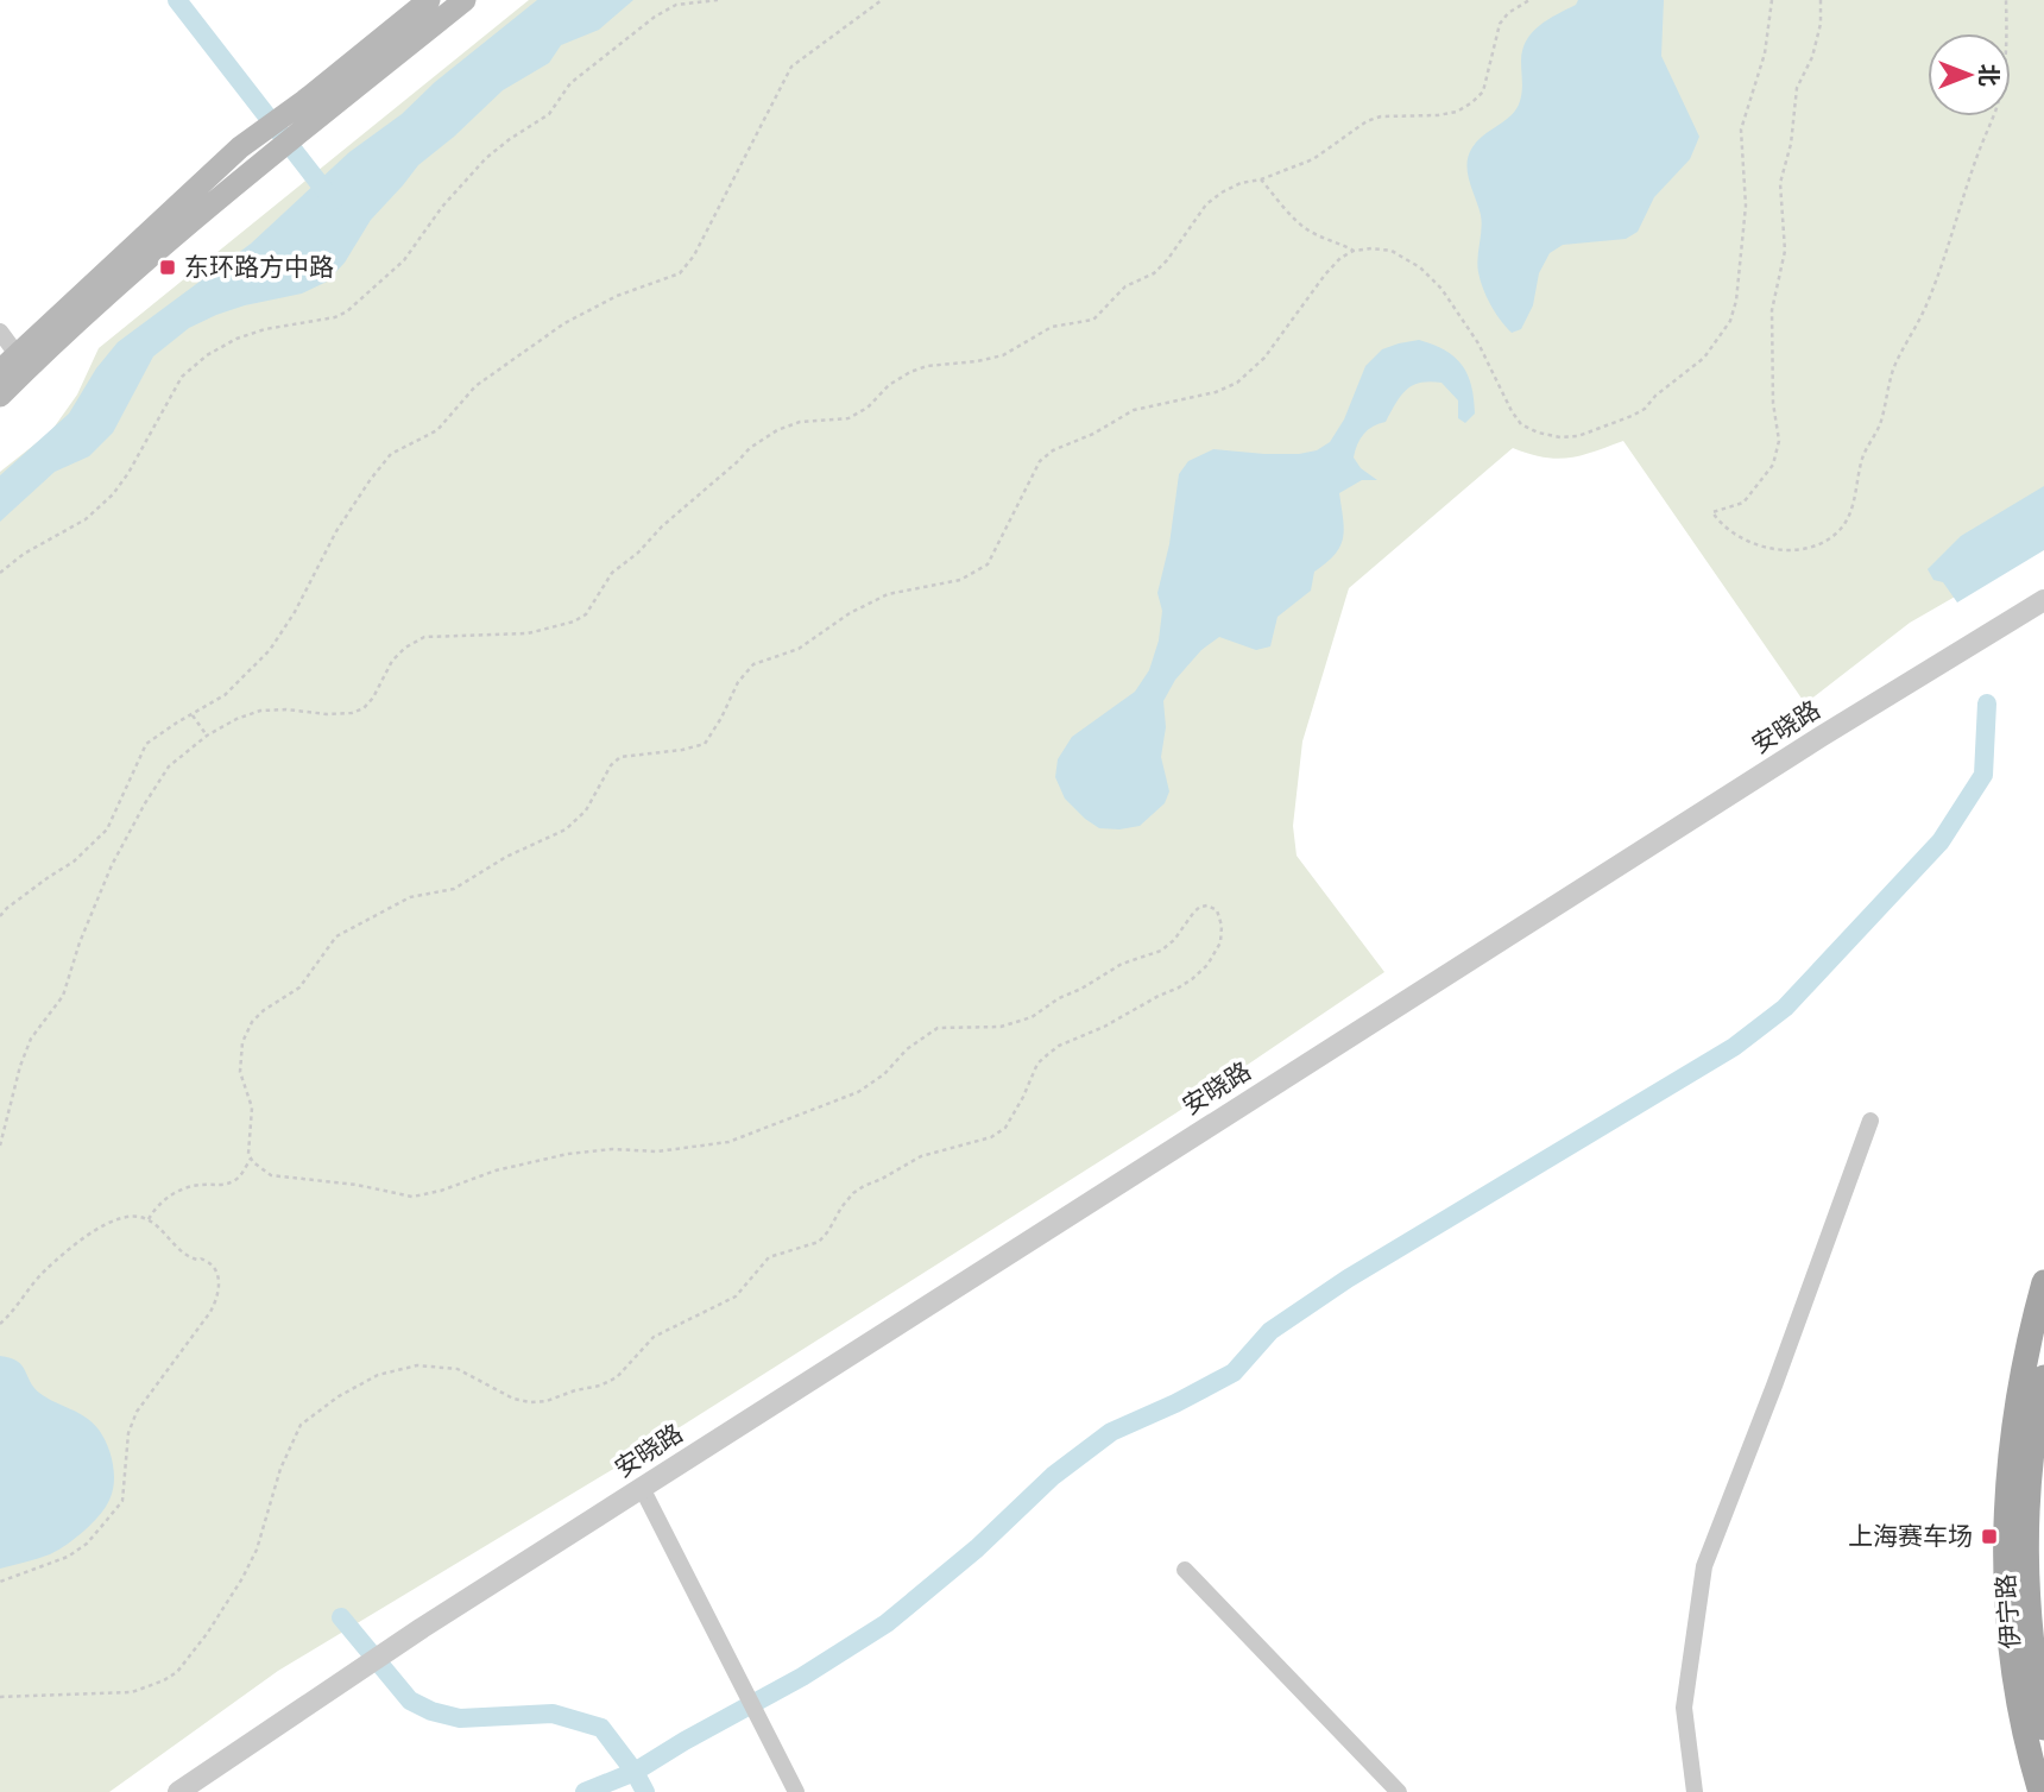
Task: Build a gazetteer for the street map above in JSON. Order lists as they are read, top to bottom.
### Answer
{
  "streets": {
    "main road": ["伊宁路"],
    "street": ["安晓路"]
  },
  "places": {
    "transit": ["东环路方中路", "上海赛车场"]
  },
  "north": "right"
}
